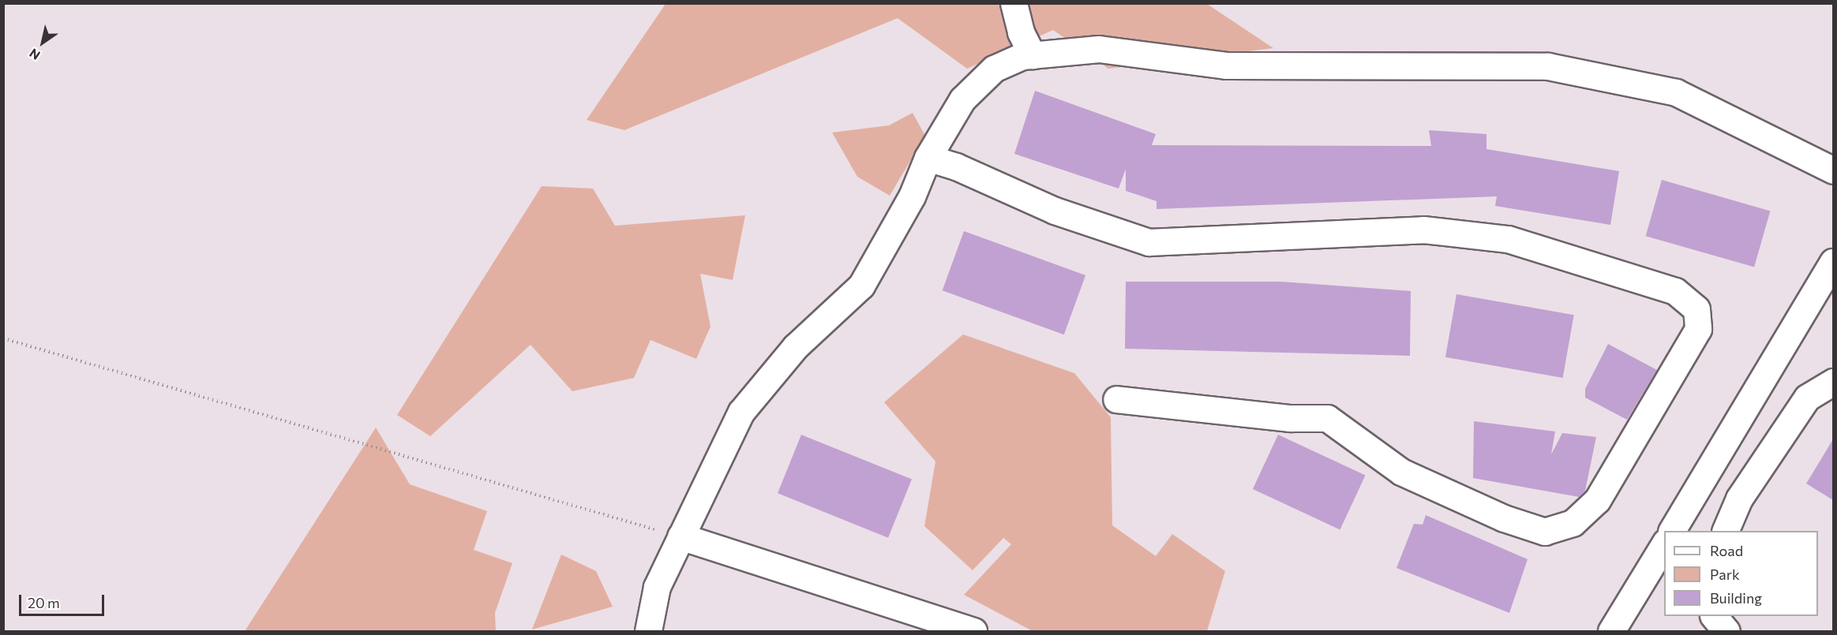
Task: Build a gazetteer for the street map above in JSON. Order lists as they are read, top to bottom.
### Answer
{
  "legend": ["Road", "Park", "Building"],
  "scale_bar": "20 m",
  "north": "bottom left"
}
